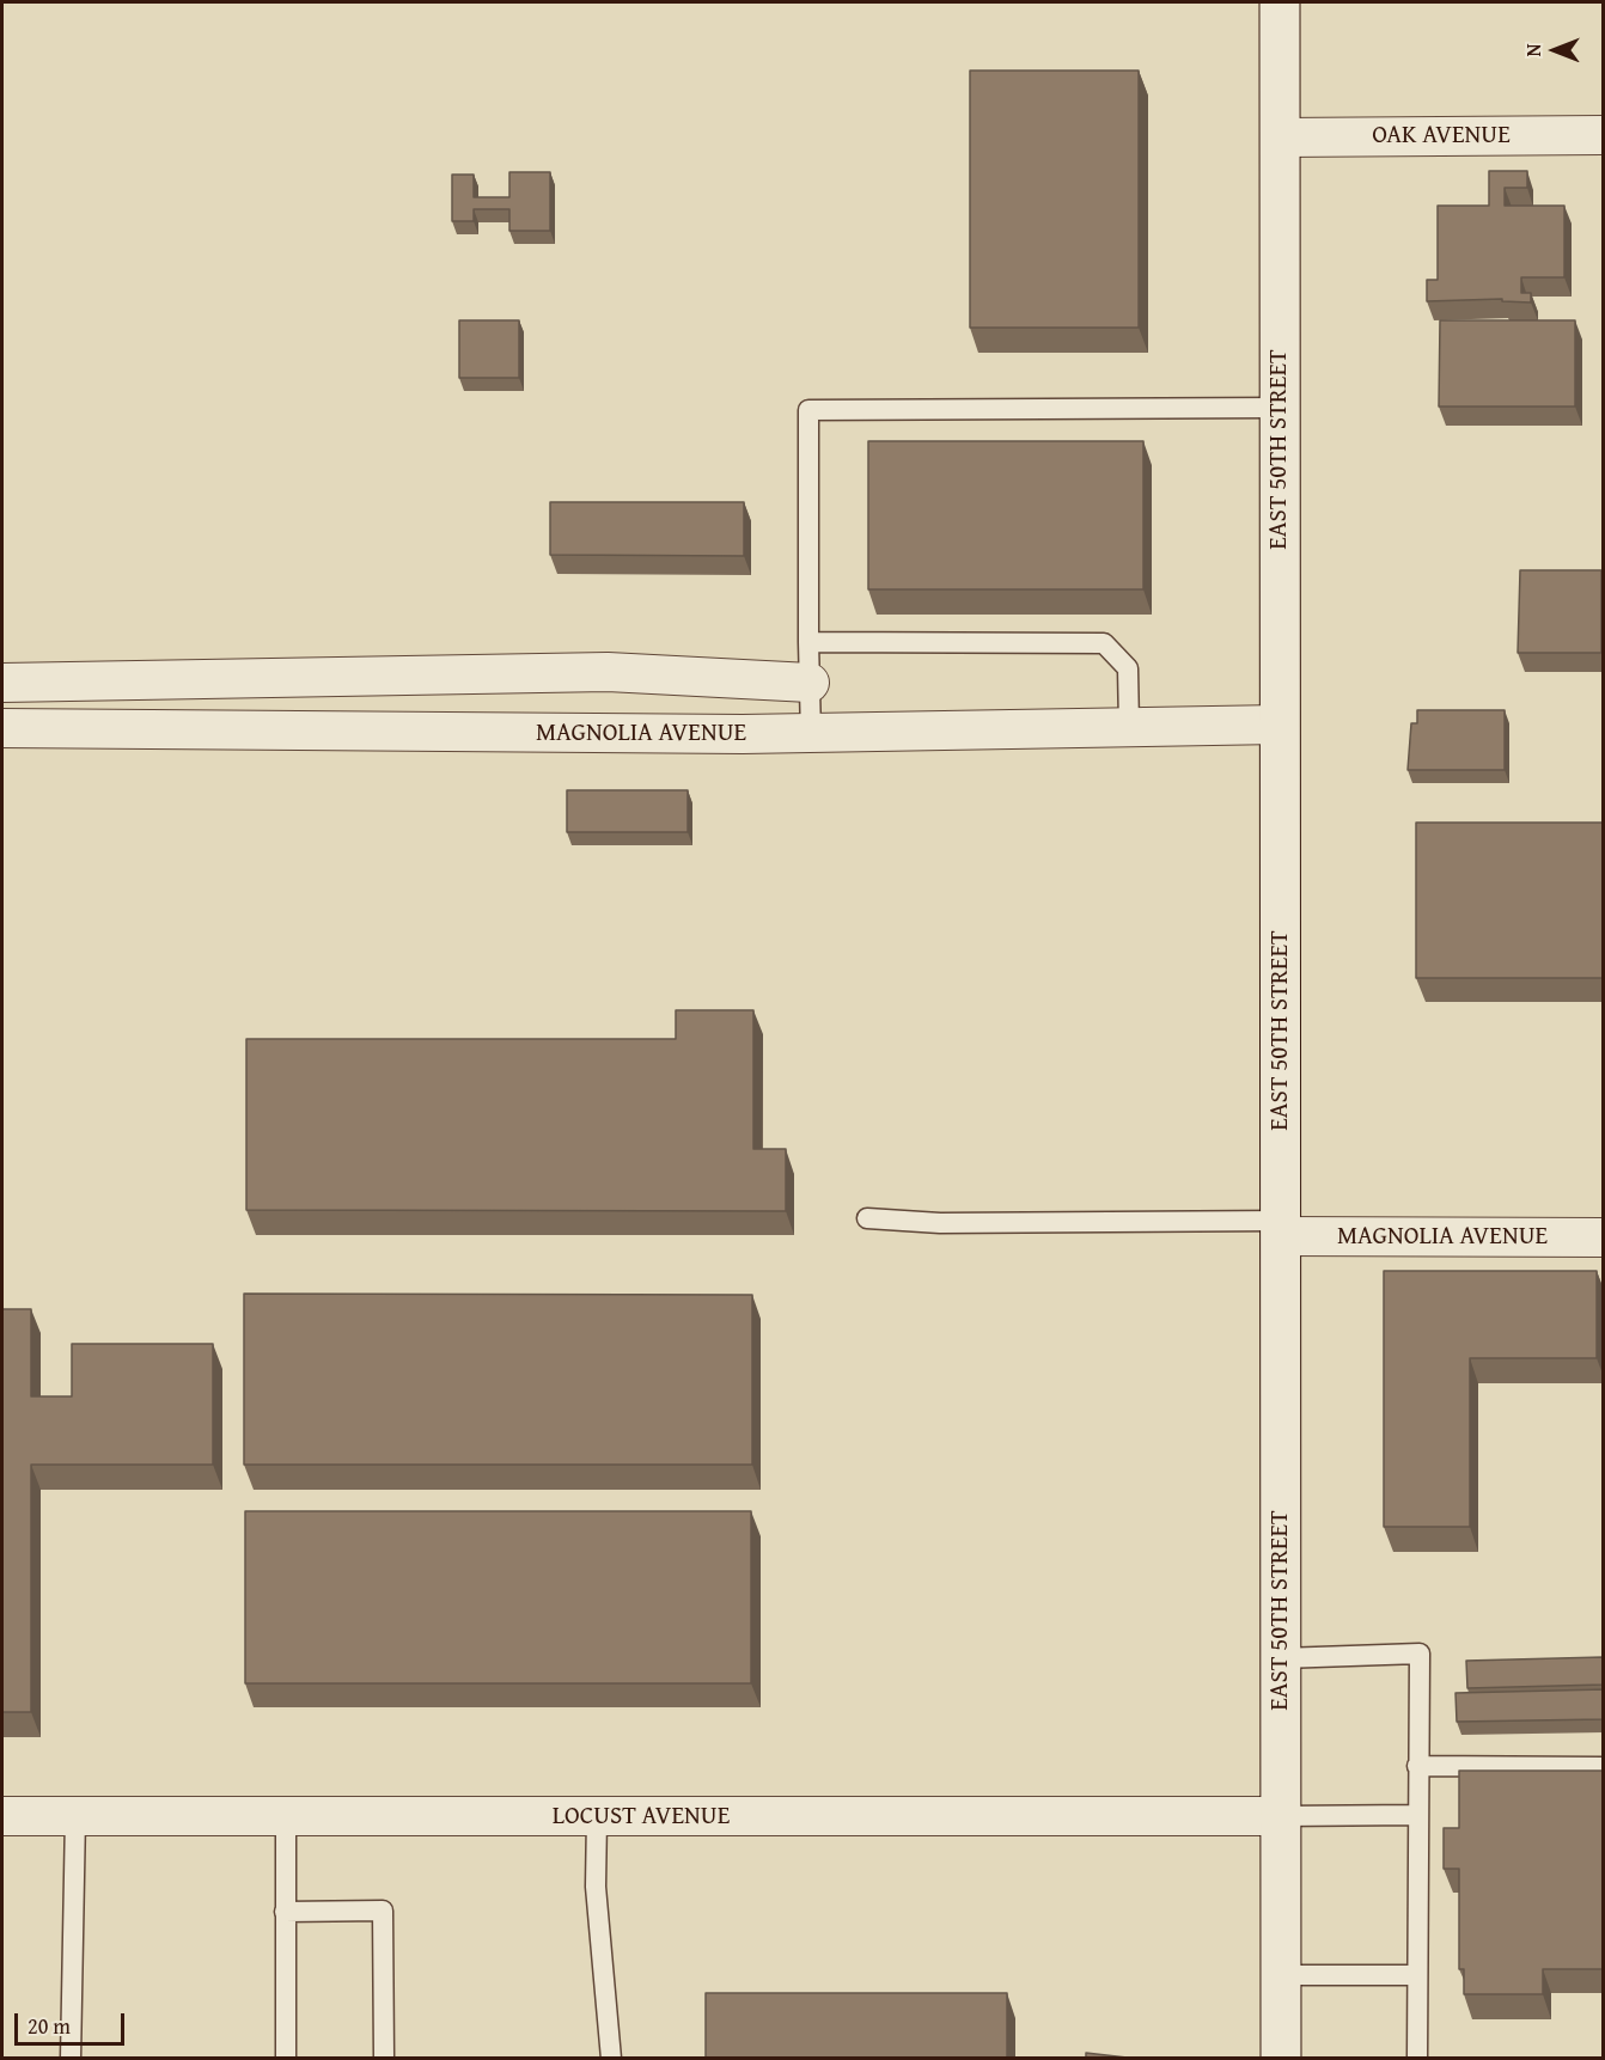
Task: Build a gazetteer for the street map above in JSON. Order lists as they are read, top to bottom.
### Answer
{
  "streets": {
    "main road": ["EAST 50TH STREET"],
    "street": ["OAK AVENUE", "MAGNOLIA AVENUE", "LOCUST AVENUE"]
  },
  "crossings": [
    ["OAK AVENUE", "EAST 50TH STREET"],
    ["EAST 50TH STREET", "MAGNOLIA AVENUE"],
    ["EAST 50TH STREET", "LOCUST AVENUE"]
  ],
  "scale_bar": "20 m",
  "north": "left"
}
